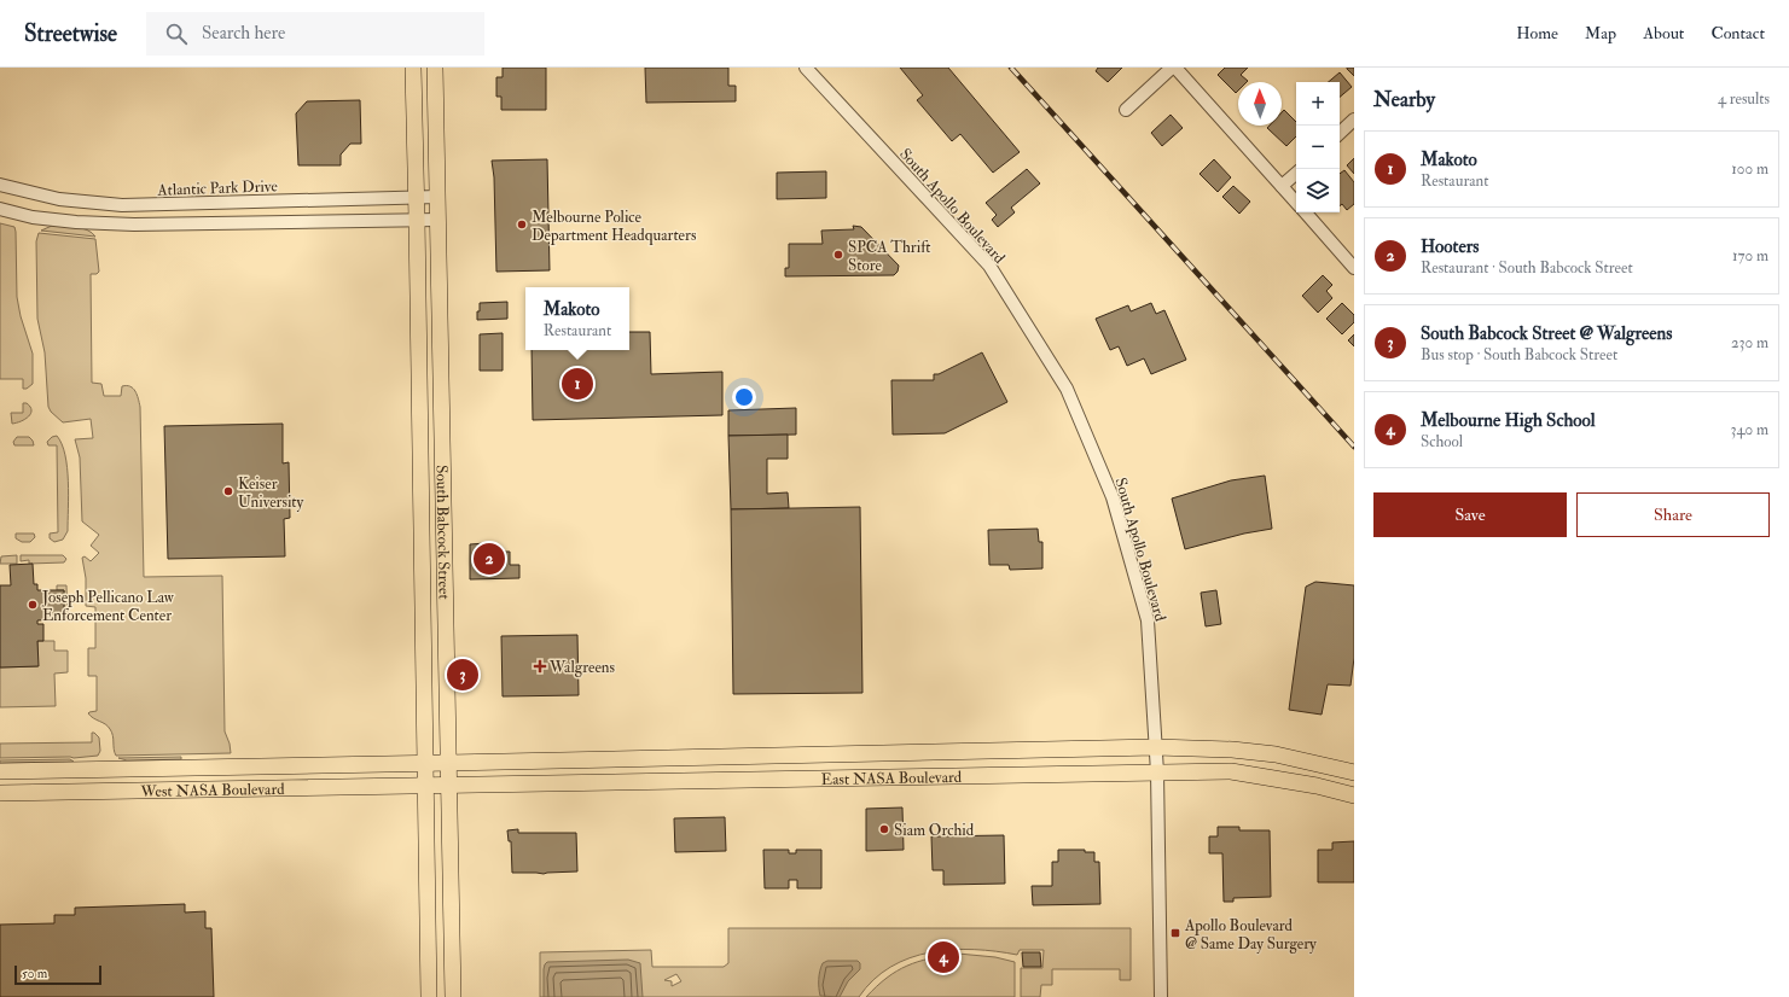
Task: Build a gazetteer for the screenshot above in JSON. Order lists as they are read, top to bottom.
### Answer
{
  "streets": {
    "main road": ["South Babcock Street", "East NASA Boulevard", "West NASA Boulevard"],
    "street": ["Atlantic Park Drive", "South Apollo Boulevard"]
  },
  "crossings": [
    ["Atlantic Park Drive", "South Babcock Street"],
    ["South Apollo Boulevard", "East NASA Boulevard"],
    ["South Babcock Street", "East NASA Boulevard"],
    ["South Babcock Street", "West NASA Boulevard"],
    ["East NASA Boulevard", "West NASA Boulevard"]
  ],
  "places": {
    "other": [
      "Melbourne Police Department Headquarters",
      "SPCA Thrift Store",
      "Keiser University",
      "Joseph Pellicano Law Enforcement Center",
      "Siam Orchid"
    ],
    "health": ["Walgreens"],
    "transit": ["Apollo Boulevard @ Same Day Surgery"]
  },
  "scale_bar": "50 m",
  "north": "top",
  "page": {
    "header": "Streetwise",
    "search": "Search here",
    "nav": [
      "Home",
      "Map",
      "About",
      "Contact"
    ],
    "heading": ["Nearby", "4 results"],
    "map_buttons": ["+", "−"],
    "list": [
      {
        "mark": "1",
        "name": "Makoto",
        "note": "Restaurant",
        "value": "100 m"
      },
      {
        "mark": "2",
        "name": "Hooters",
        "note": "Restaurant · South Babcock Street",
        "value": "170 m"
      },
      {
        "mark": "3",
        "name": "South Babcock Street @ Walgreens",
        "note": "Bus stop · South Babcock Street",
        "value": "230 m"
      },
      {
        "mark": "4",
        "name": "Melbourne High School",
        "note": "School",
        "value": "340 m"
      }
    ],
    "popup": ["Makoto", "Restaurant"],
    "pins": [
      "1",
      "2",
      "3",
      "4"
    ],
    "buttons": ["Save", "Share"],
    "scale": "50 m"
  }
}
